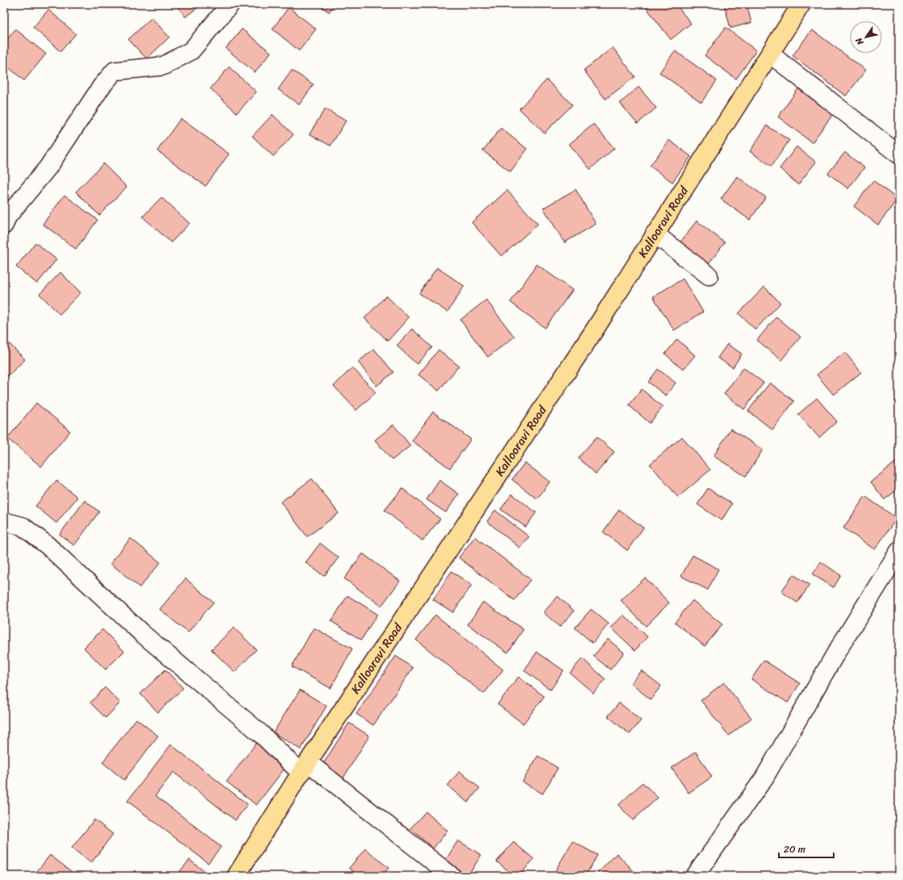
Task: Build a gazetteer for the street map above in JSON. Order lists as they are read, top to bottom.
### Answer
{
  "streets": {
    "main road": ["Kallooravi Road"]
  },
  "scale_bar": "20 m",
  "north": "bottom left"
}
